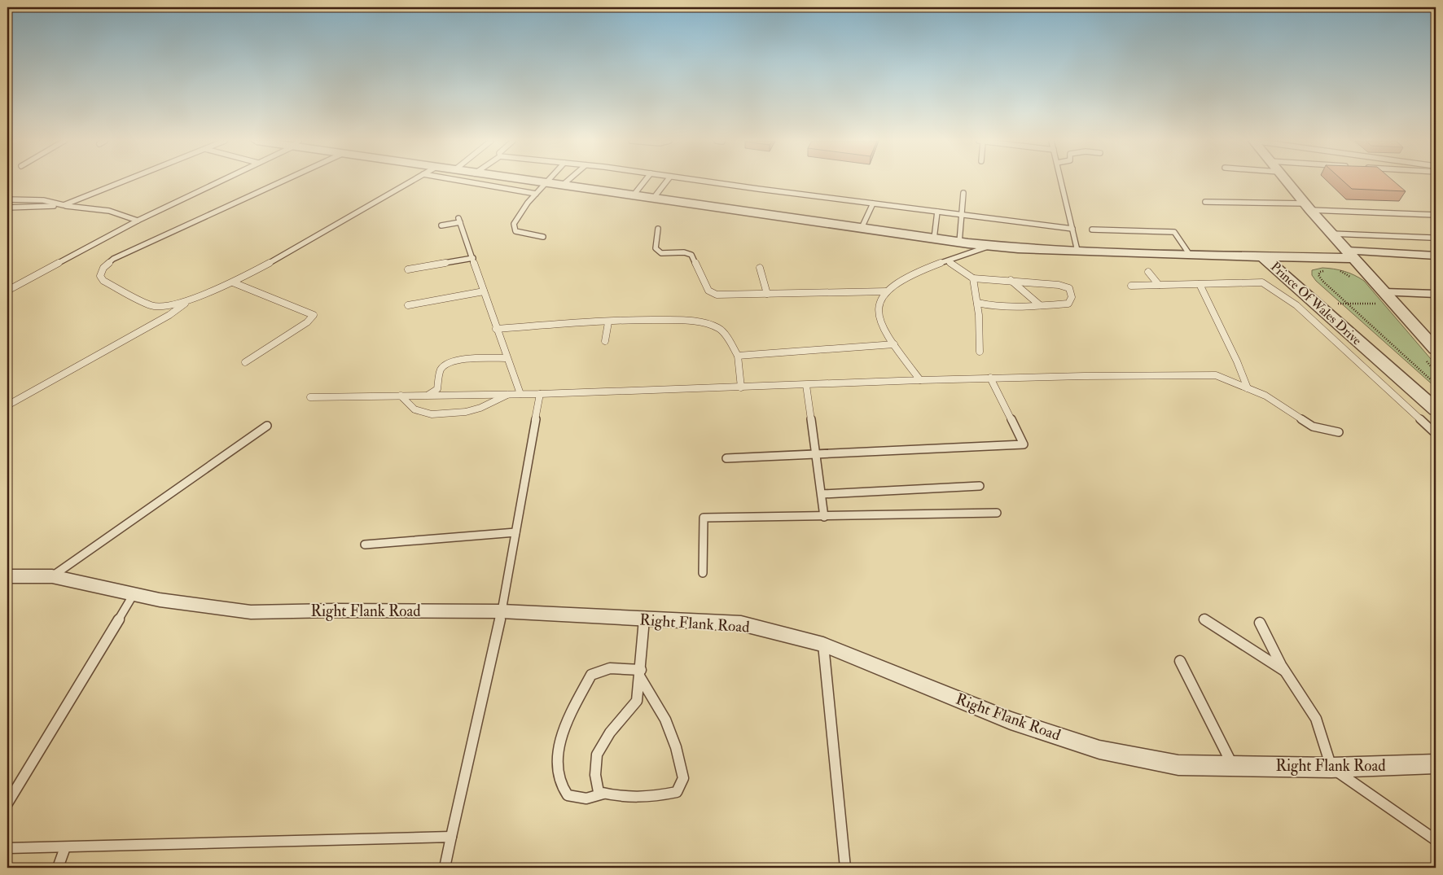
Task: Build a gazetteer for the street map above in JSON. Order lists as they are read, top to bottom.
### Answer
{
  "streets": {
    "street": ["Prince Of Wales Drive", "Right Flank Road"]
  }
}
